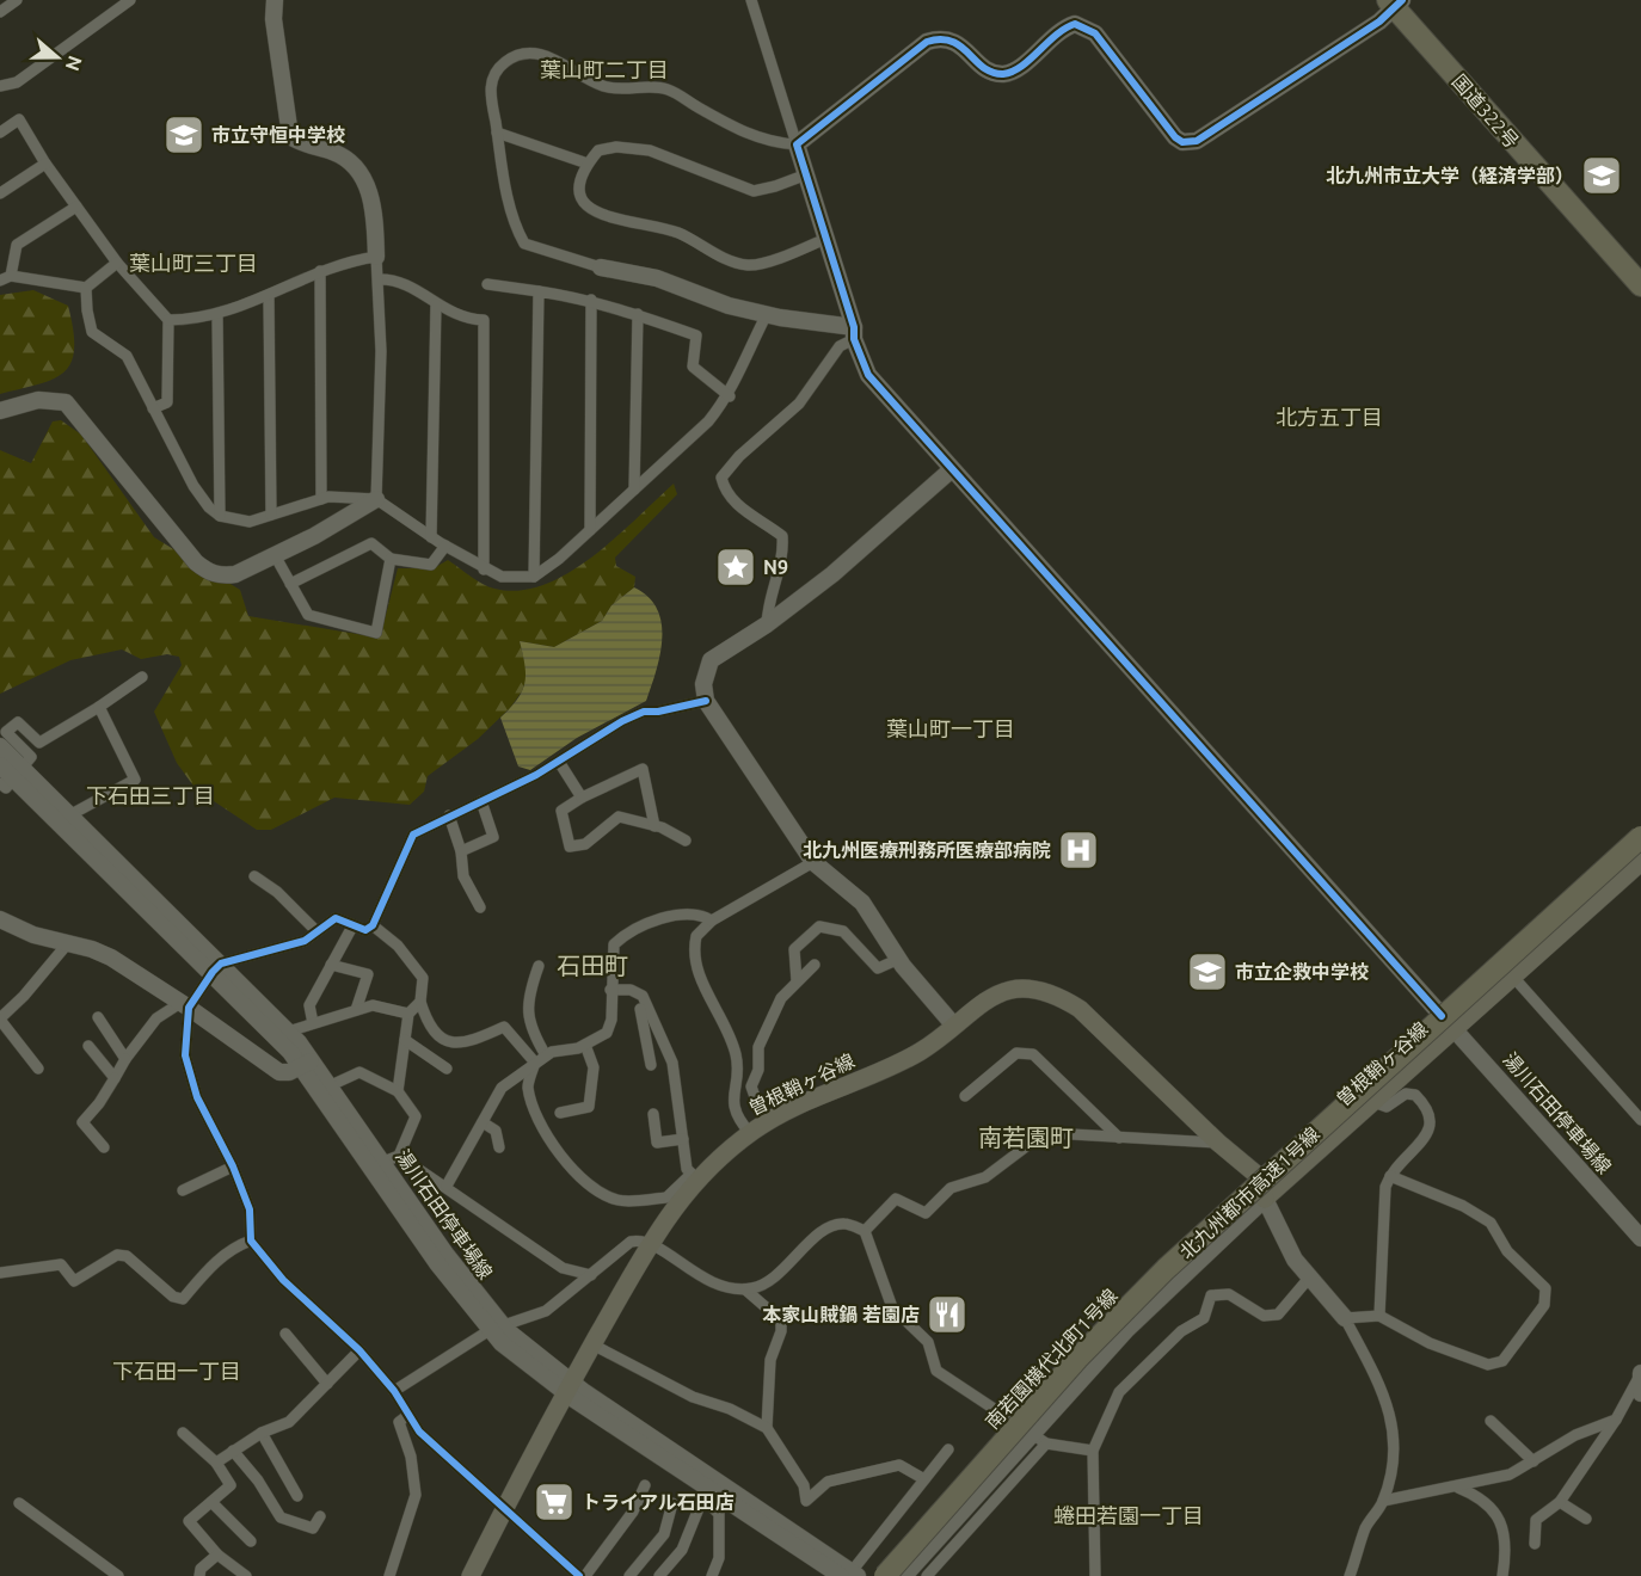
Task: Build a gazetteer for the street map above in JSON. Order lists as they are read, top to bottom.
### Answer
{
  "streets": {
    "highway": ["国道322号", "北九州都市高速1号線"],
    "main road": ["曽根鞘ヶ谷線"],
    "street": ["湯川石田停車場線", "南若園横代北町1号線"]
  },
  "crossings": [
    ["曽根鞘ヶ谷線", "湯川石田停車場線"],
    ["曽根鞘ヶ谷線", "北九州都市高速1号線"],
    ["曽根鞘ヶ谷線", "南若園横代北町1号線"],
    ["北九州都市高速1号線", "南若園横代北町1号線"]
  ],
  "districts": [
    "葉山町二丁目",
    "葉山町三丁目",
    "北方五丁目",
    "葉山町一丁目",
    "下石田三丁目",
    "石田町",
    "南若園町",
    "下石田一丁目",
    "蜷田若園一丁目"
  ],
  "places": {
    "school or university": ["市立守恒中学校", "北九州市立大学（経済学部）", "市立企救中学校"],
    "place": ["N9"],
    "hospital": ["北九州医療刑務所医療部病院"],
    "restaurant": ["本家山賊鍋 若園店"],
    "supermarket": ["トライアル石田店"]
  },
  "north": "right"
}
